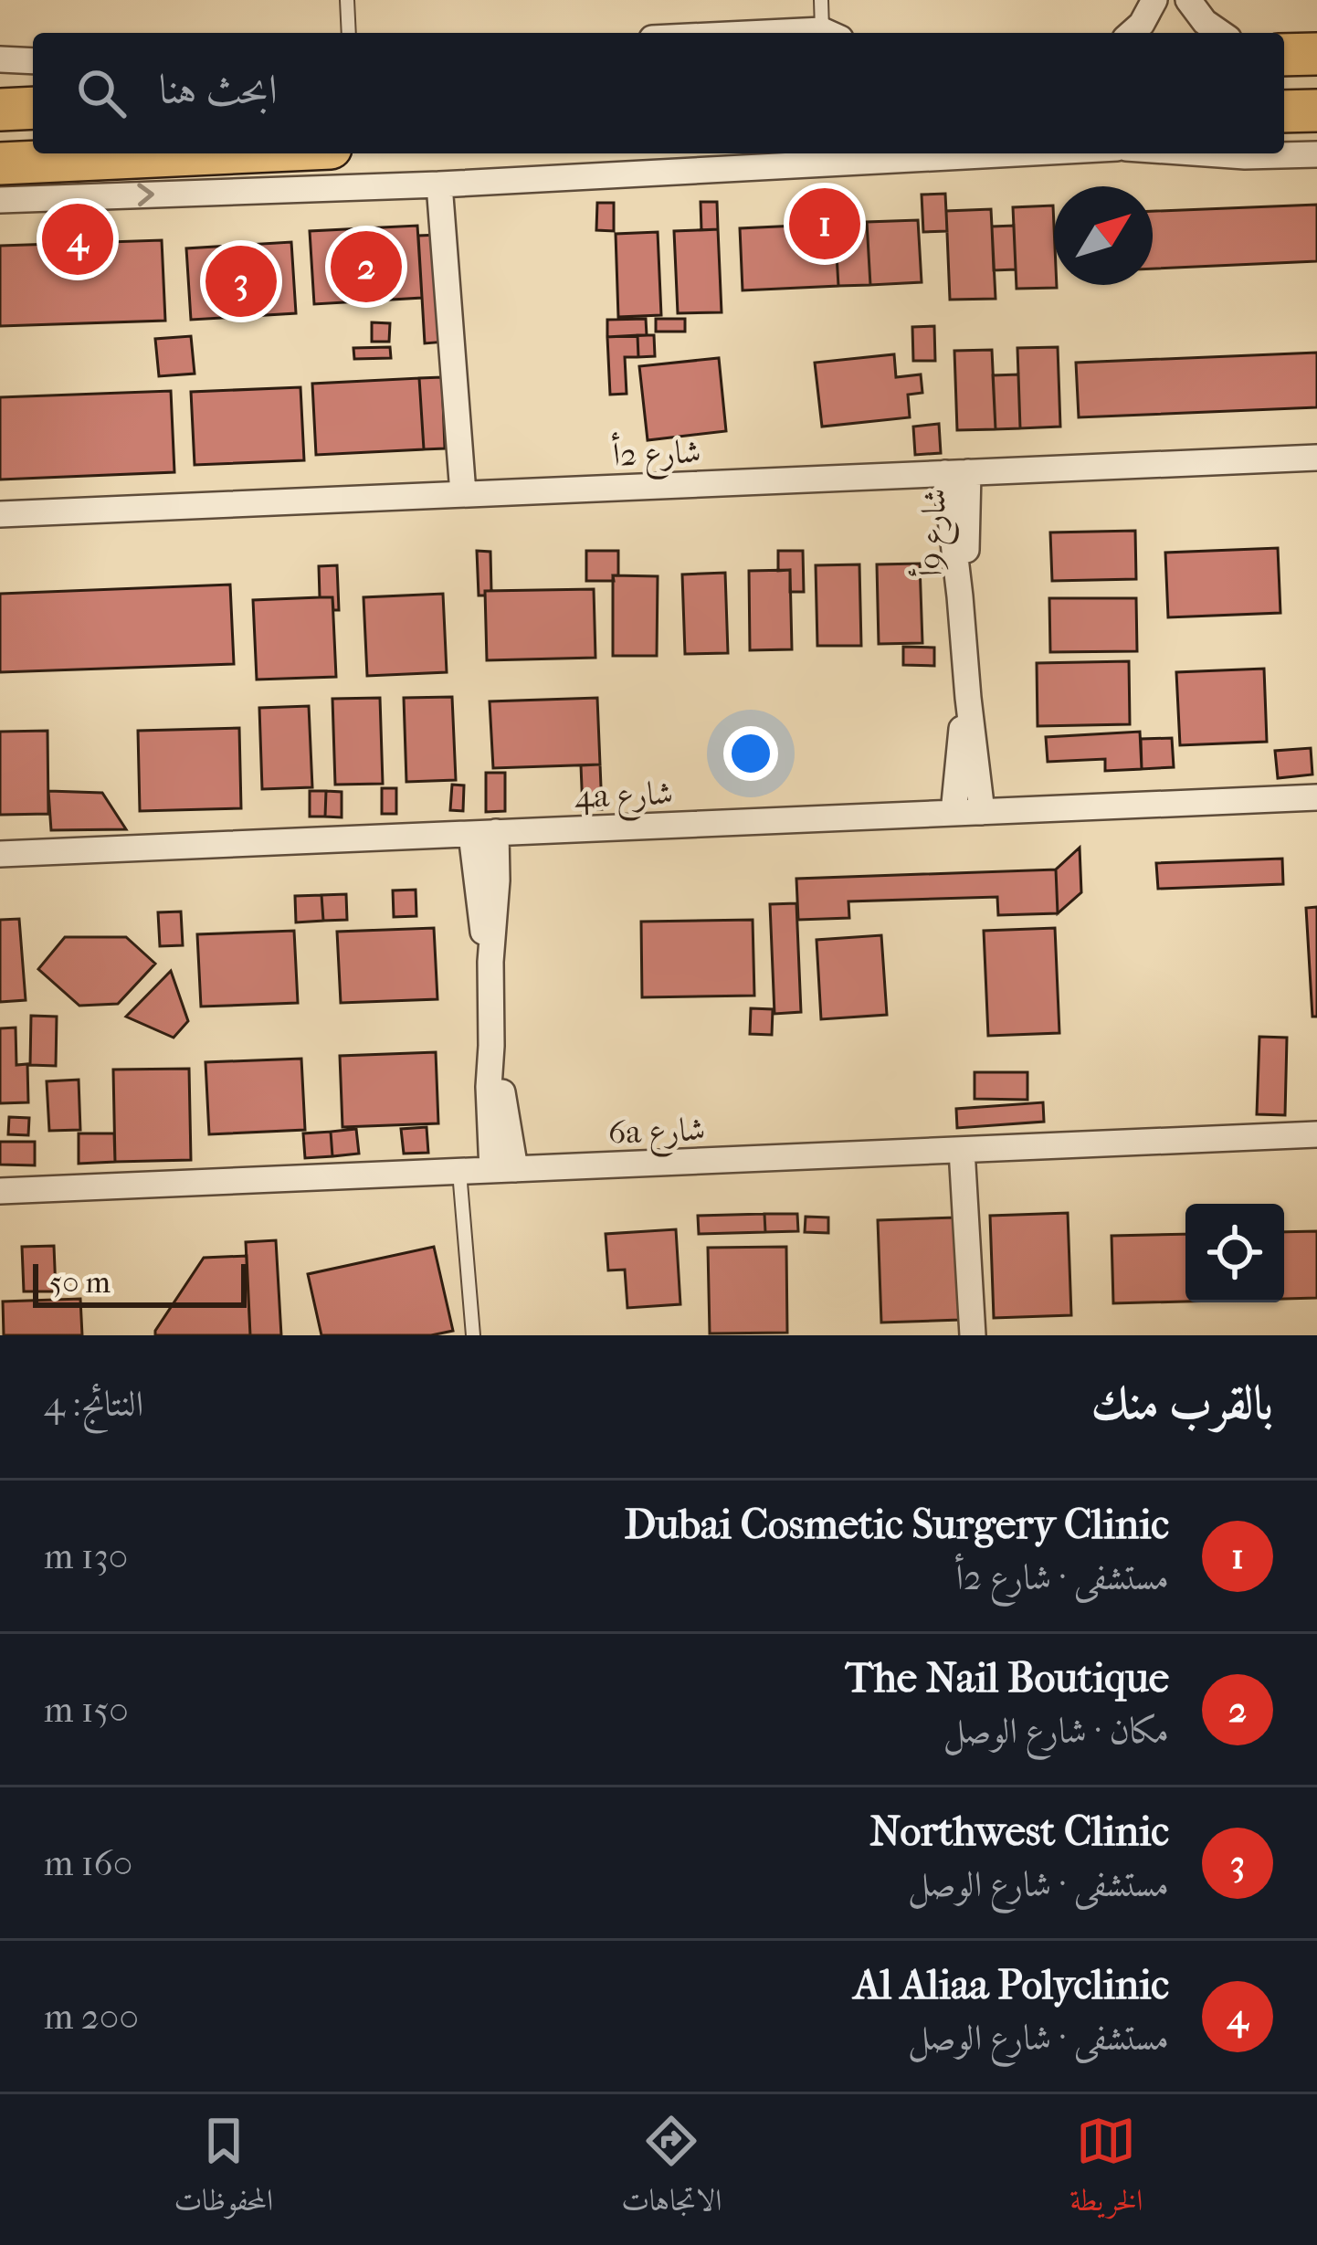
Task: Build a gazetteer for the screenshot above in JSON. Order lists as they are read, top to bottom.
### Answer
{
  "streets": {
    "street": [
      "شارع 2أ",
      "شارع 9أ",
      "4a شارع",
      "6a شارع"
    ]
  },
  "crossings": [
    ["شارع 2أ", "شارع 9أ"],
    ["شارع 9أ", "4a شارع"]
  ],
  "scale_bar": "50 m",
  "north": "top right",
  "page": {
    "search": "ابحث هنا",
    "pins": [
      "1",
      "4",
      "2",
      "3"
    ],
    "scale": "50 m",
    "heading": ["بالقرب منك", "النتائج: 4"],
    "list": [
      {
        "mark": "1",
        "name": "Dubai Cosmetic Surgery Clinic",
        "note": "مستشفى · شارع 2أ",
        "value": "130 m"
      },
      {
        "mark": "2",
        "name": "The Nail Boutique",
        "note": "مكان · شارع الوصل",
        "value": "150 m"
      },
      {
        "mark": "3",
        "name": "Northwest Clinic",
        "note": "مستشفى · شارع الوصل",
        "value": "160 m"
      },
      {
        "mark": "4",
        "name": "Al Aliaa Polyclinic",
        "note": "مستشفى · شارع الوصل",
        "value": "200 m"
      }
    ],
    "nav": ["الخريطة", "الاتجاهات", "المحفوظات"]
  }
}
